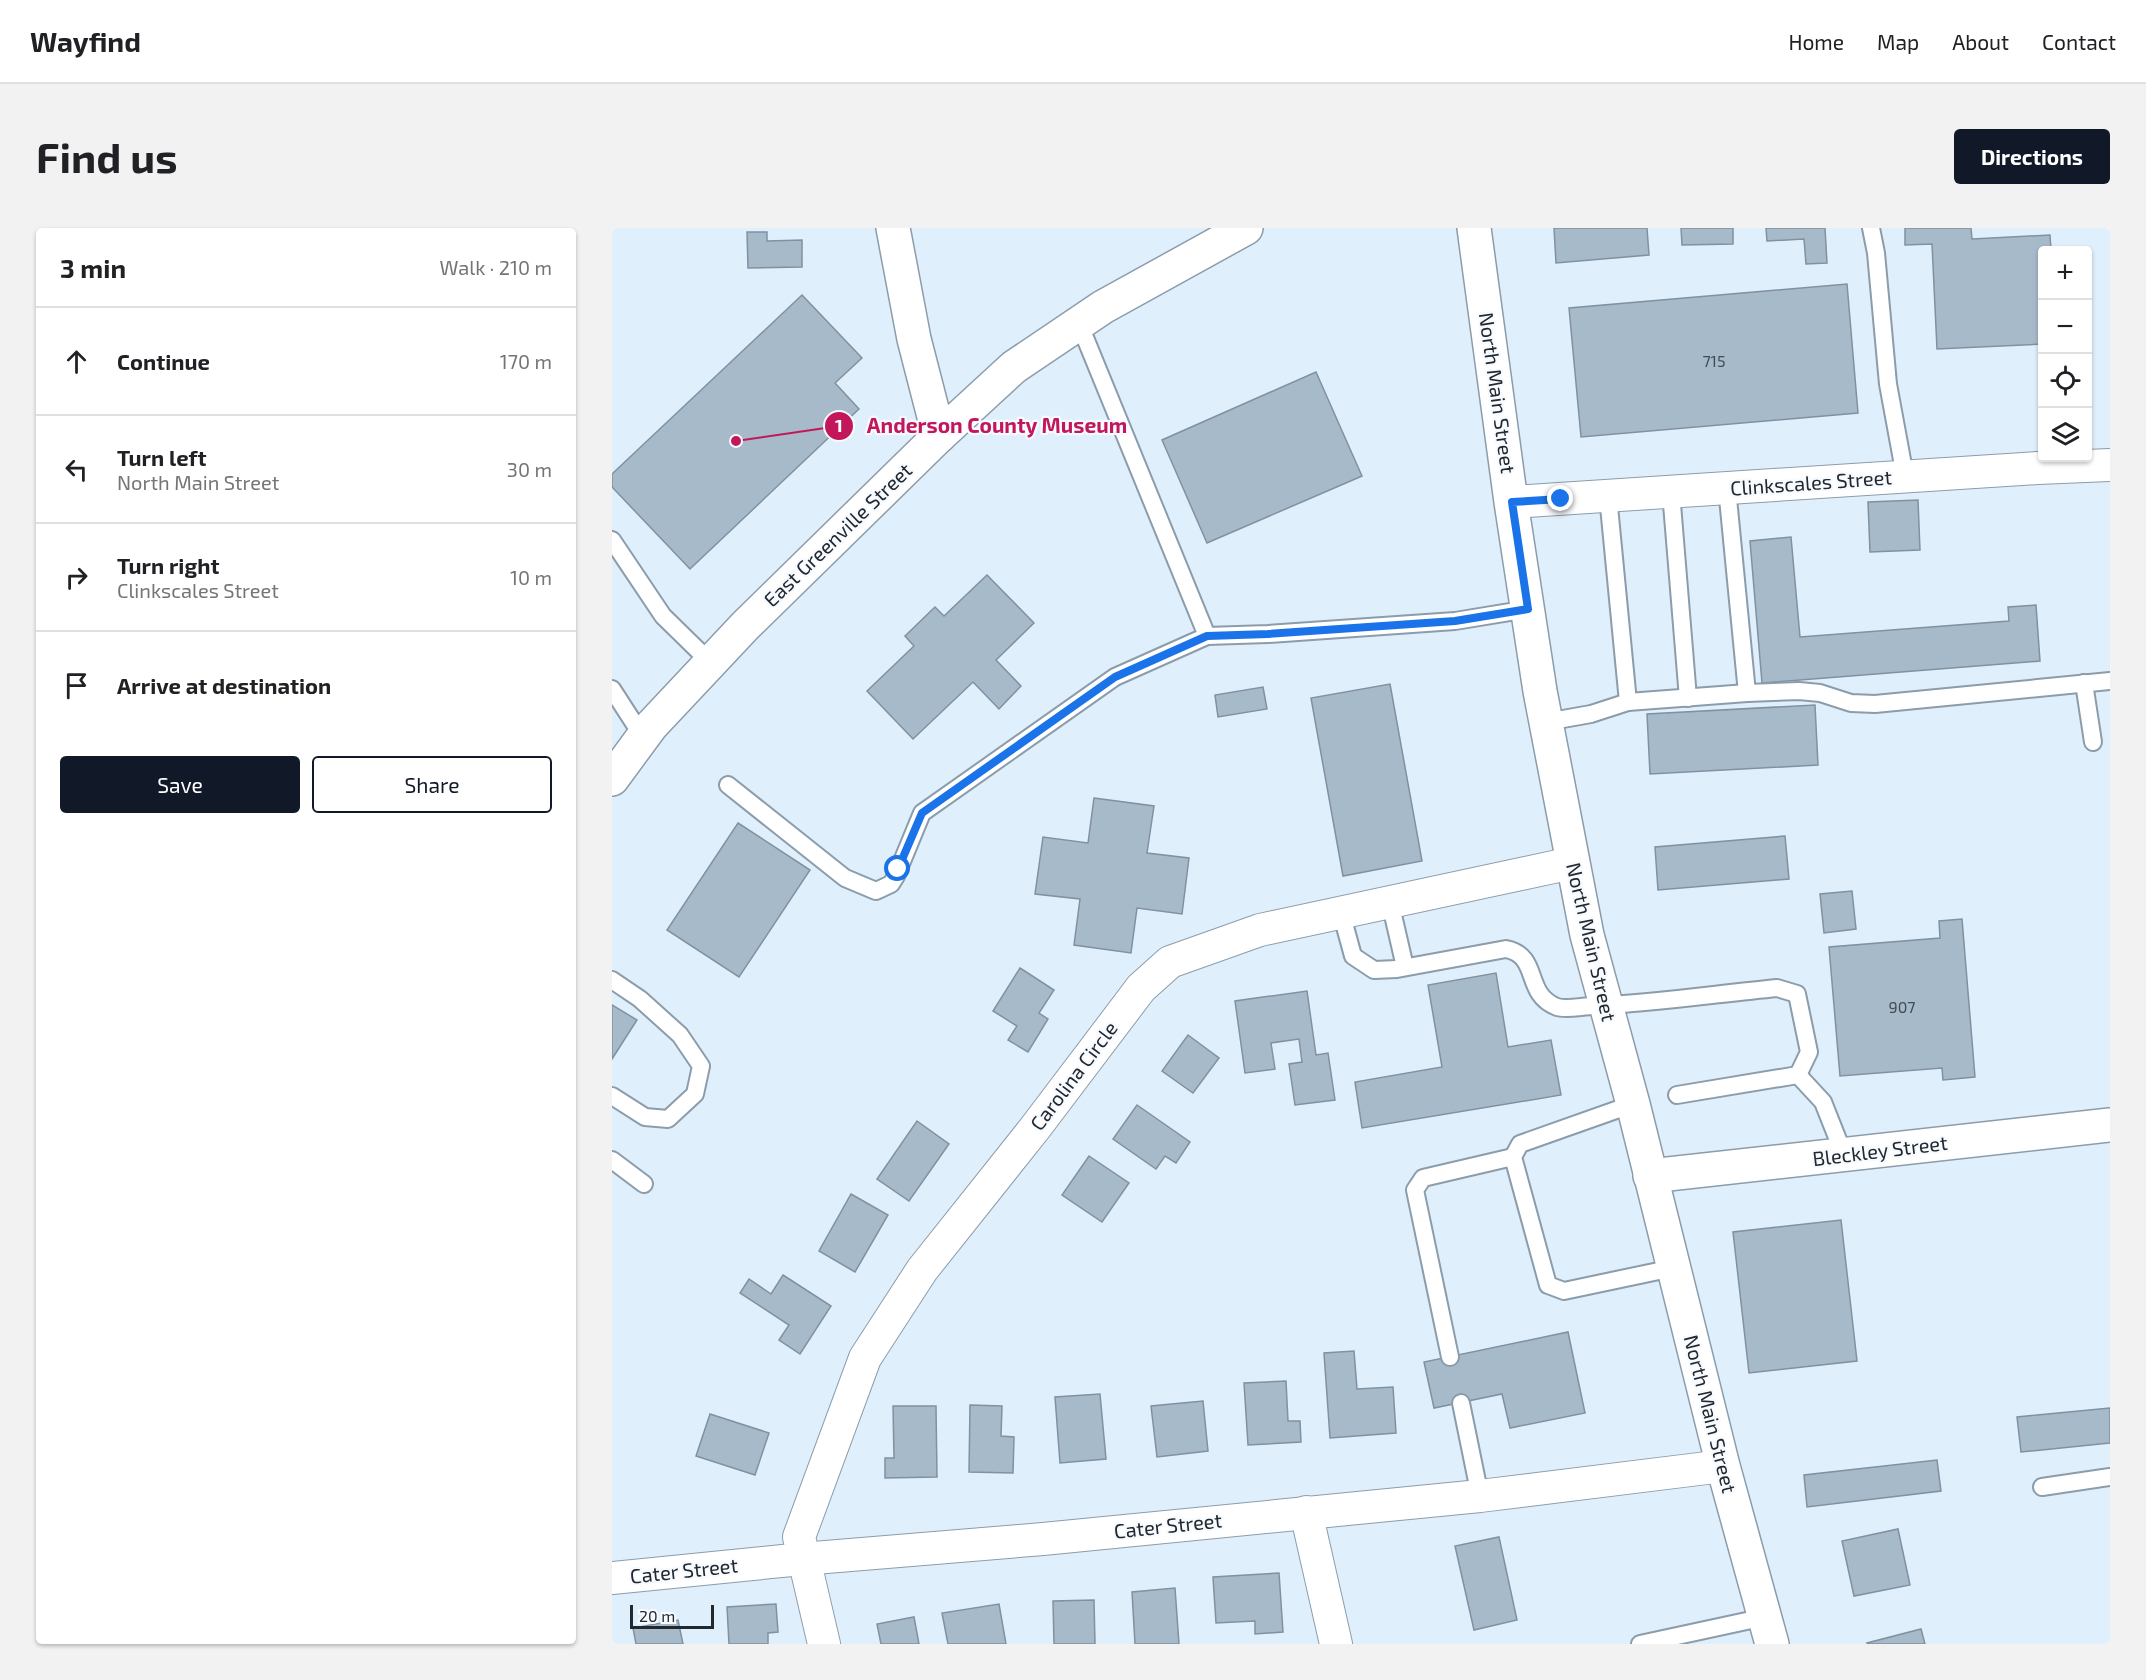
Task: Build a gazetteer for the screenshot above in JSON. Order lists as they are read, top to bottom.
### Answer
{
  "streets": {
    "main road": ["North Main Street", "East Greenville Street", "Bleckley Street"],
    "street": ["Clinkscales Street", "Carolina Circle", "Cater Street"]
  },
  "crossings": [
    ["North Main Street", "Clinkscales Street"],
    ["North Main Street", "Carolina Circle"],
    ["North Main Street", "Bleckley Street"],
    ["North Main Street", "Cater Street"],
    ["Carolina Circle", "Cater Street"]
  ],
  "places": ["Anderson County Museum"],
  "house_numbers": ["715", "907"],
  "scale_bar": "20 m",
  "page": {
    "header": "Wayfind",
    "nav": [
      "Home",
      "Map",
      "About",
      "Contact"
    ],
    "buttons": [
      "Directions",
      ["Save", "Share"]
    ],
    "title": "Find us",
    "heading": ["3 min", "Walk · 210 m"],
    "map_buttons": ["+", "−"],
    "list": [
      ["Continue", "170 m"],
      ["Turn left", "North Main Street", "30 m"],
      ["Turn right", "Clinkscales Street", "10 m"],
      "Arrive at destination"
    ],
    "scale": "20 m"
  }
}
